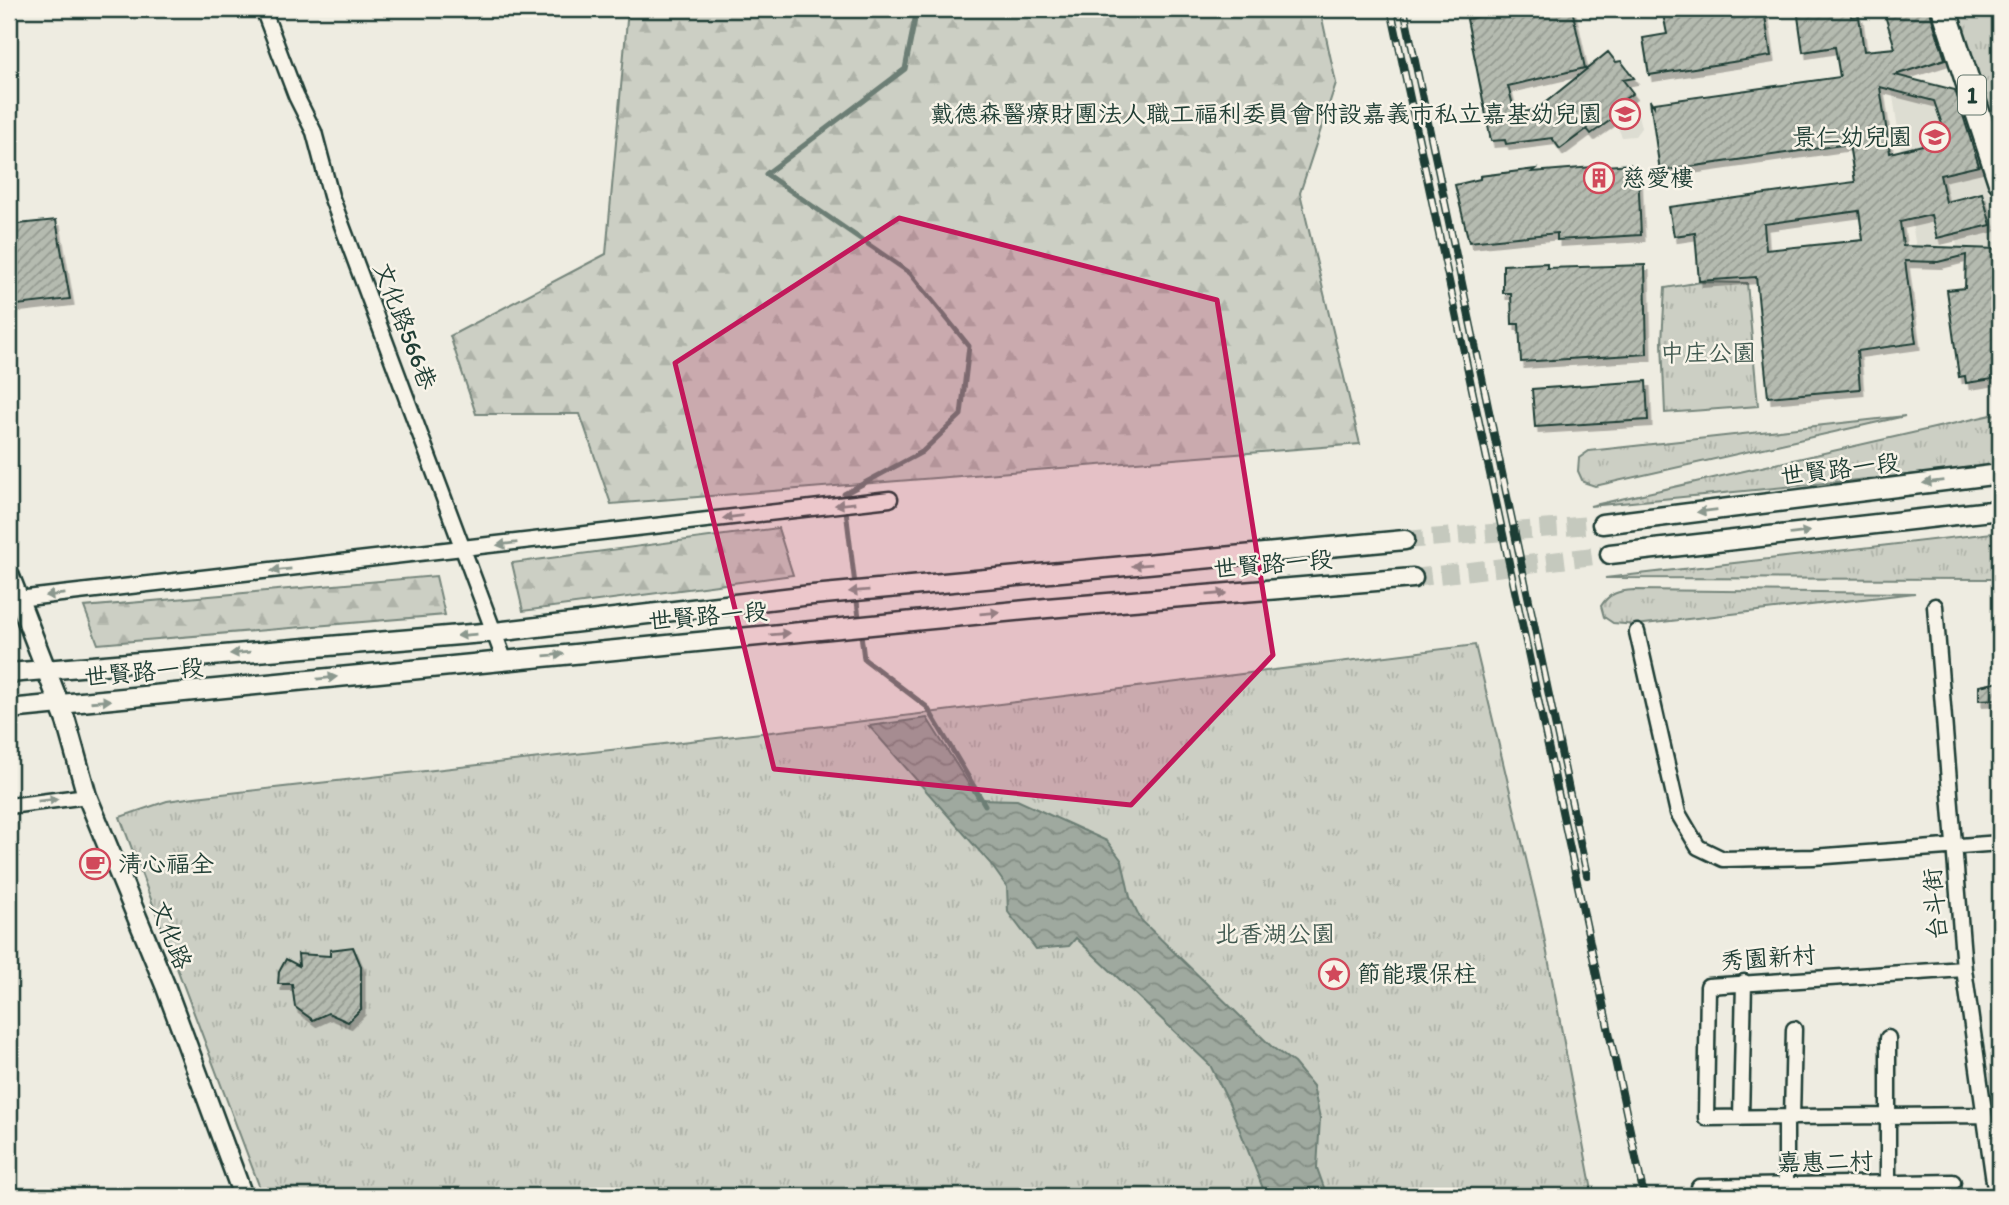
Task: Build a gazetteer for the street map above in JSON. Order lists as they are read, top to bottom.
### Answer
{
  "streets": {
    "main road": ["1"],
    "street": [
      "文化路566巷",
      "世賢路一段",
      "台斗街",
      "文化路",
      "秀園新村",
      "嘉惠二村"
    ]
  },
  "crossings": [
    ["文化路566巷", "世賢路一段"],
    ["世賢路一段", "文化路"],
    ["台斗街", "秀園新村"]
  ],
  "parks": ["中庄公園", "北香湖公園"],
  "places": {
    "school or university": ["戴德森醫療財團法人職工福利委員會附設嘉義市私立嘉基幼兒園", "景仁幼兒園"],
    "building": ["慈愛樓"],
    "cafe": ["清心福全"],
    "place": ["節能環保柱"]
  }
}
